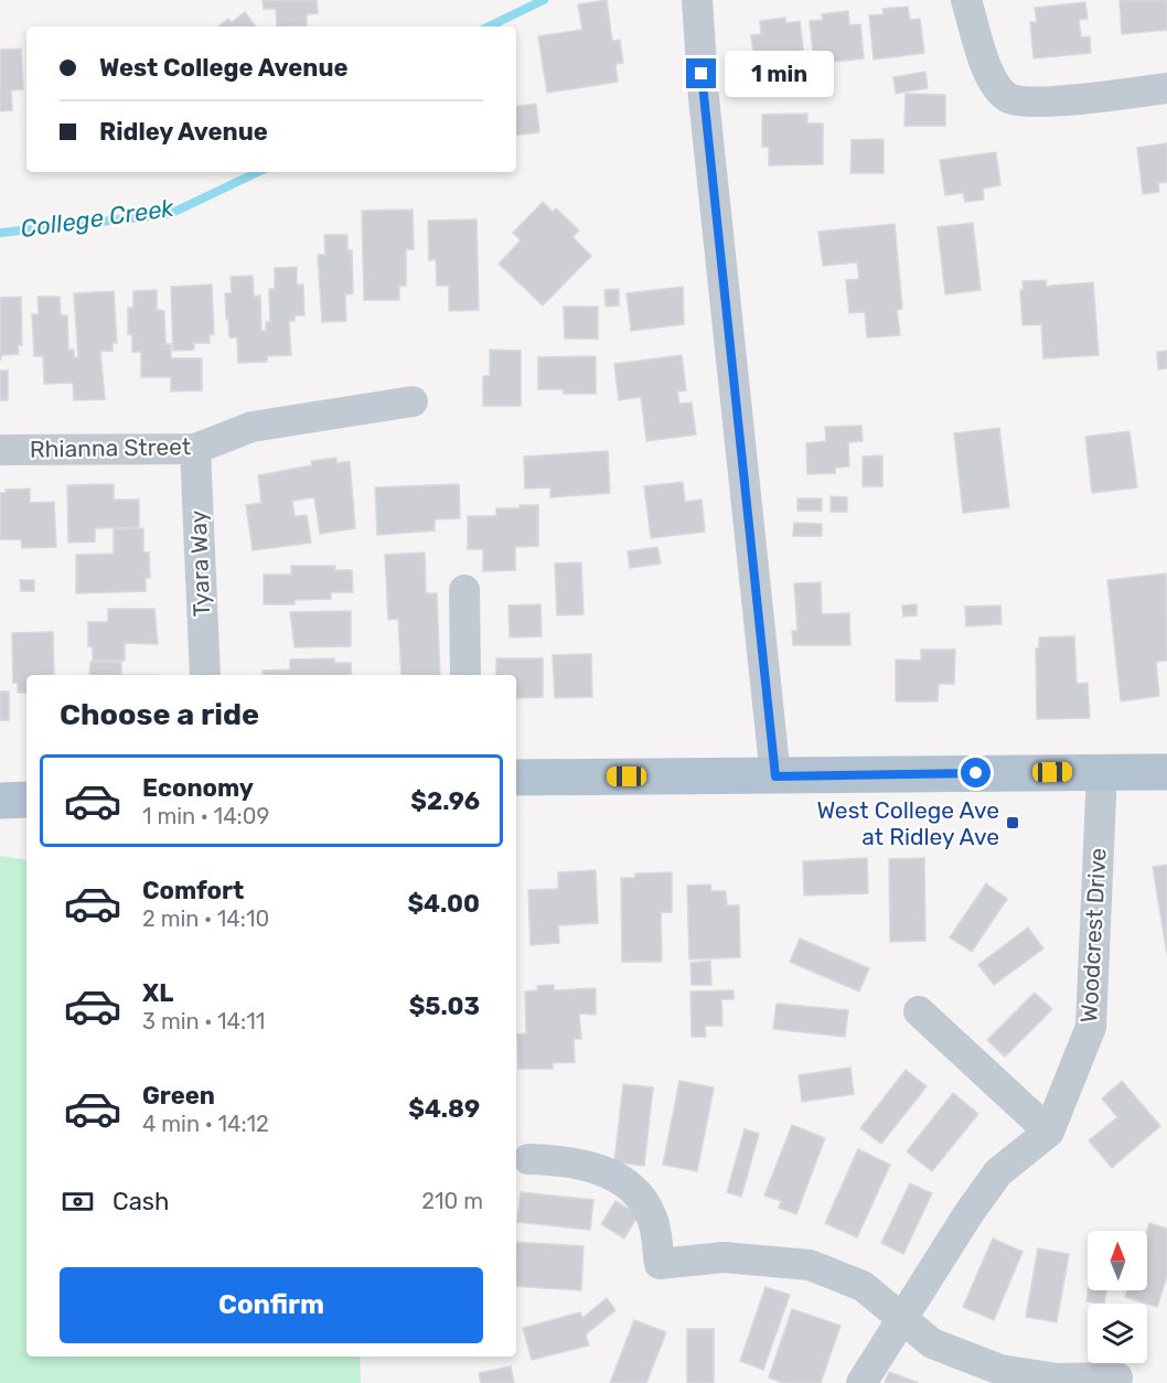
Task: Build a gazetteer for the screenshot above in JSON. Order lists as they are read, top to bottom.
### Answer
{
  "streets": {
    "street": ["Rhianna Street", "Tyara Way", "Woodcrest Drive"]
  },
  "crossings": [
    ["Rhianna Street", "Tyara Way"]
  ],
  "water": ["College Creek"],
  "places": {
    "transit": ["West College Ave at Ridley Ave"]
  },
  "north": "top",
  "page": {
    "banner": ["West College Avenue", "Ridley Avenue"],
    "bubble": "1 min",
    "heading": "Choose a ride",
    "list": [
      {
        "name": "Economy",
        "note": "1 min · 14:09",
        "value": "$2.96"
      },
      {
        "name": "Comfort",
        "note": "2 min · 14:10",
        "value": "$4.00"
      },
      {
        "name": "XL",
        "note": "3 min · 14:11",
        "value": "$5.03"
      },
      {
        "name": "Green",
        "note": "4 min · 14:12",
        "value": "$4.89"
      }
    ],
    "pay": ["Cash", "210 m"],
    "buttons": "Confirm"
  }
}
